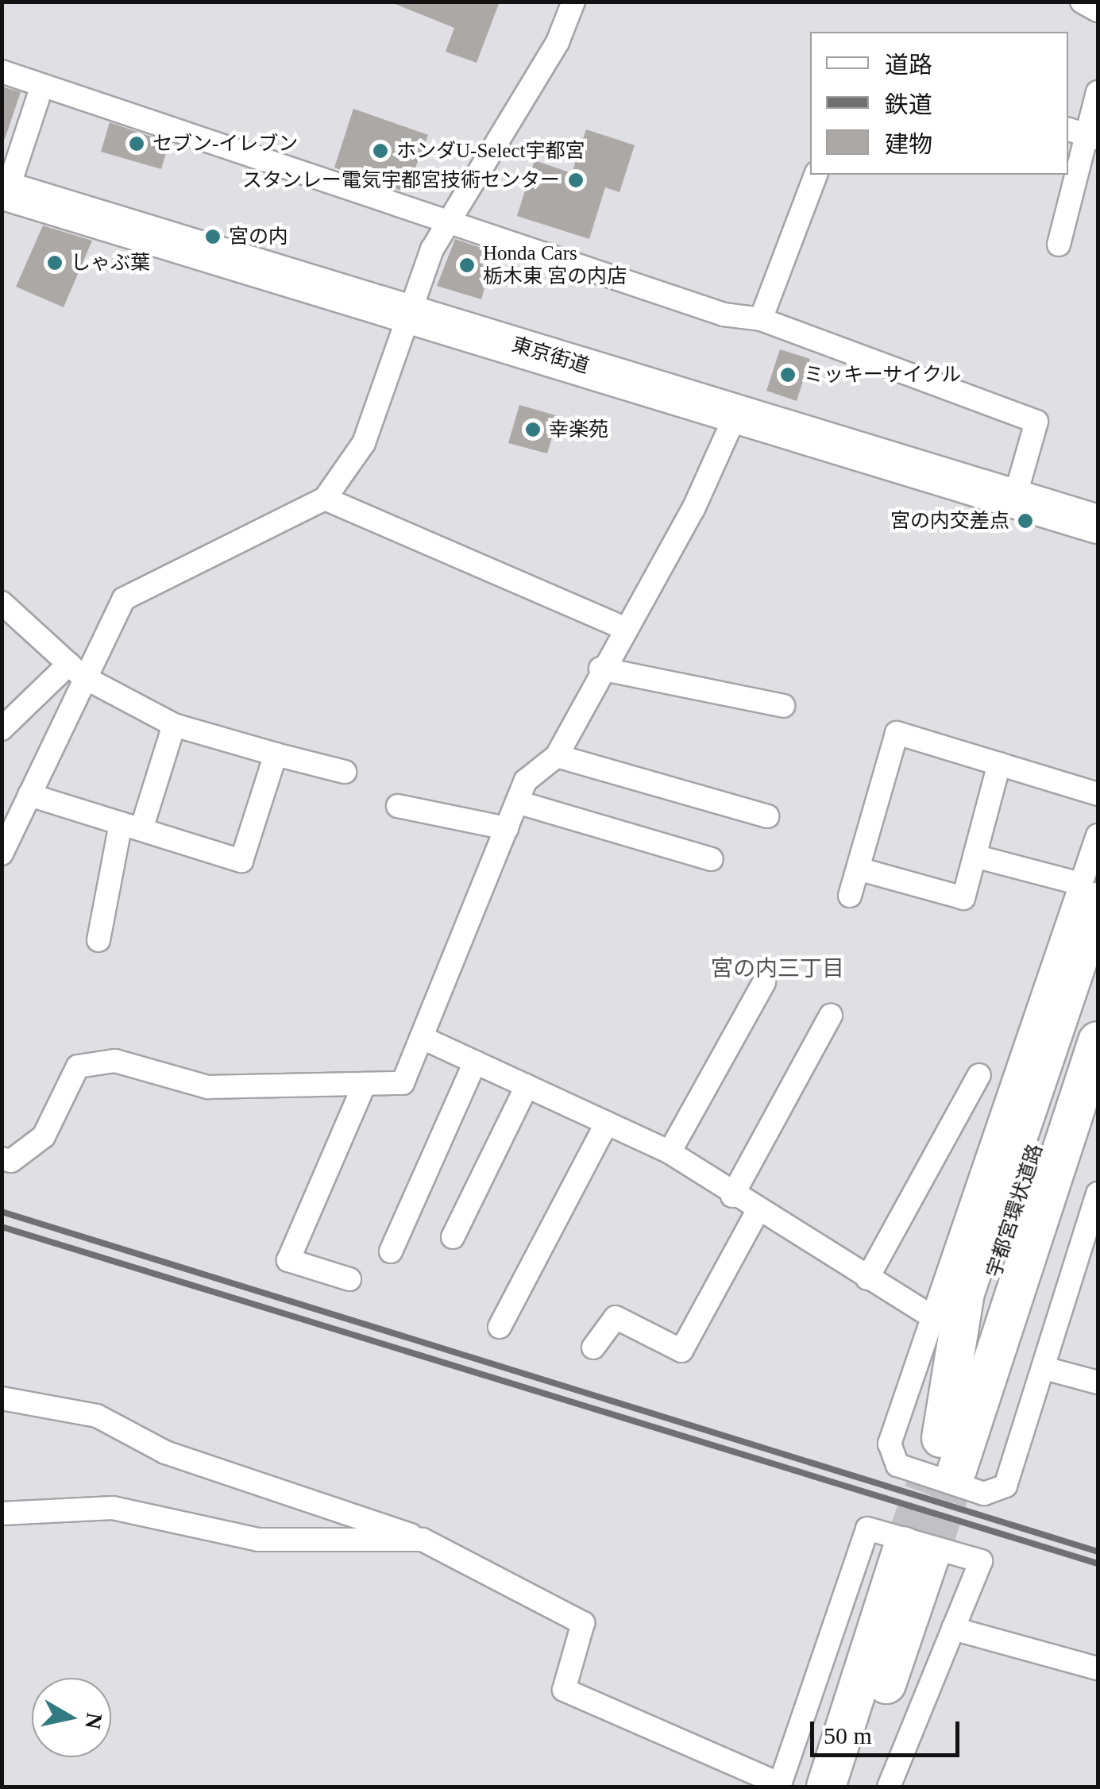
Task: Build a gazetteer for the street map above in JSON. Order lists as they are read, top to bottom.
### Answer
{
  "streets": {
    "highway": ["東京街道", "宇都宮環状道路"]
  },
  "districts": ["宮の内三丁目"],
  "places": [
    "セブン-イレブン",
    "ホンダU-Select宇都宮",
    "スタンレー電気宇都宮技術センター",
    "宮の内",
    "しゃぶ葉",
    "Honda Cars 栃木東 宮の内店",
    "ミッキーサイクル",
    "幸楽苑",
    "宮の内交差点"
  ],
  "legend": ["道路", "鉄道", "建物"],
  "scale_bar": "50 m",
  "north": "right"
}
